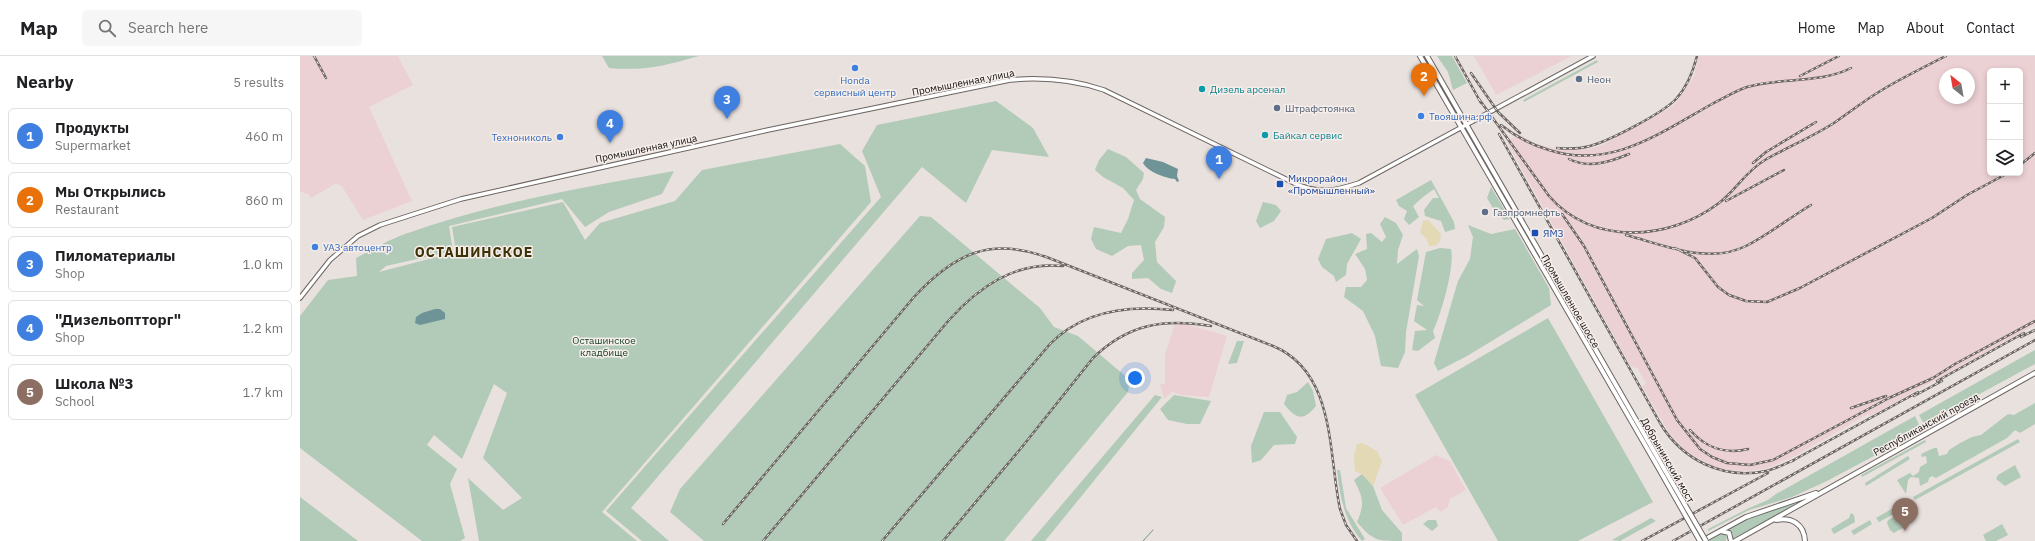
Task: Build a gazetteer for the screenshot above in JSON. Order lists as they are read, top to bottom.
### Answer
{
  "streets": {
    "main road": ["Промышленное шоссе", "Республиканский проезд", "Добрынинский мост"],
    "street": ["Промышленная улица"]
  },
  "crossings": [
    ["Промышленная улица", "Промышленное шоссе"],
    ["Промышленное шоссе", "Добрынинский мост"],
    ["Республиканский проезд", "Добрынинский мост"]
  ],
  "districts": ["ОСТАШИНСКОЕ"],
  "parks": ["Осташинское кладбище"],
  "places": {
    "other": [
      "Honda сервисный центр",
      "Неон",
      "Дизель арсенал",
      "Штрафстоянка",
      "Твояшина.рф",
      "Байкал сервис",
      "Технониколь",
      "Газпромнефть",
      "УАЗ автоцентр"
    ],
    "transit": ["Микрорайон «Промышленный»", "ЯМЗ"]
  },
  "north": "top left",
  "page": {
    "header": "Map",
    "search": "Search here",
    "nav": [
      "Home",
      "Map",
      "About",
      "Contact"
    ],
    "heading": ["Nearby", "5 results"],
    "pins": [
      "2",
      "3",
      "4",
      "1",
      "5"
    ],
    "map_buttons": ["+", "−"],
    "list": [
      {
        "mark": "1",
        "name": "Продукты",
        "note": "Supermarket",
        "value": "460 m"
      },
      {
        "mark": "2",
        "name": "Мы Открылись",
        "note": "Restaurant",
        "value": "860 m"
      },
      {
        "mark": "3",
        "name": "Пиломатериалы",
        "note": "Shop",
        "value": "1.0 km"
      },
      {
        "mark": "4",
        "name": "\"Дизельоптторг\"",
        "note": "Shop",
        "value": "1.2 km"
      },
      {
        "mark": "5",
        "name": "Школа №3",
        "note": "School",
        "value": "1.7 km"
      }
    ]
  }
}
